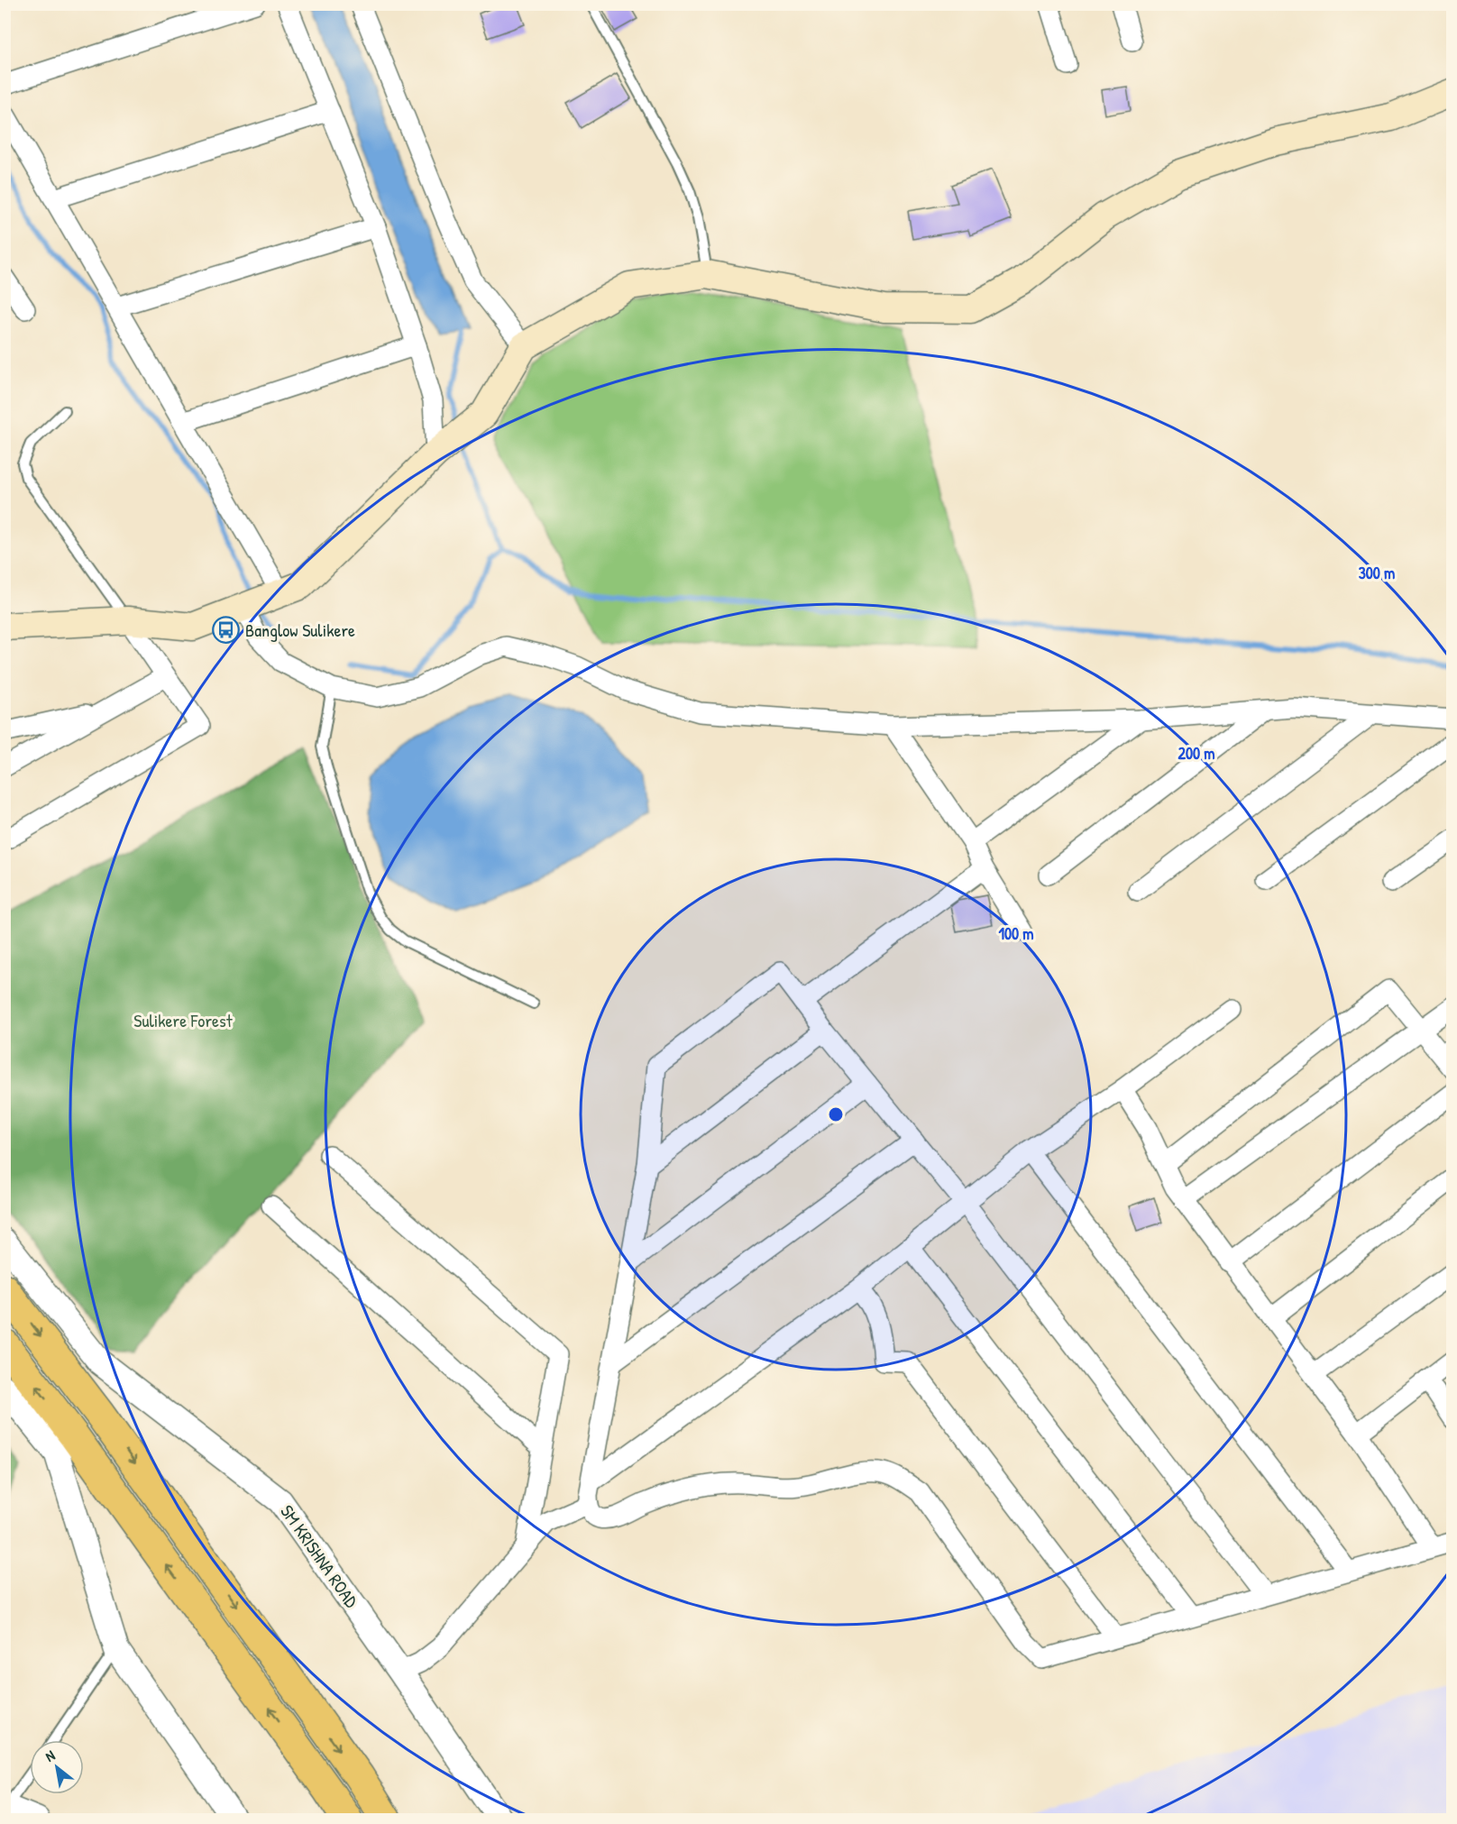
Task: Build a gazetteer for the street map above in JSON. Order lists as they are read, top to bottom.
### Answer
{
  "streets": {
    "street": ["SM KRISHNA ROAD"]
  },
  "parks": ["Sulikere Forest"],
  "places": {
    "bus stop": ["Banglow Sulikere"]
  },
  "north": "top left",
  "rings": ["300 m", "200 m", "100 m"]
}
